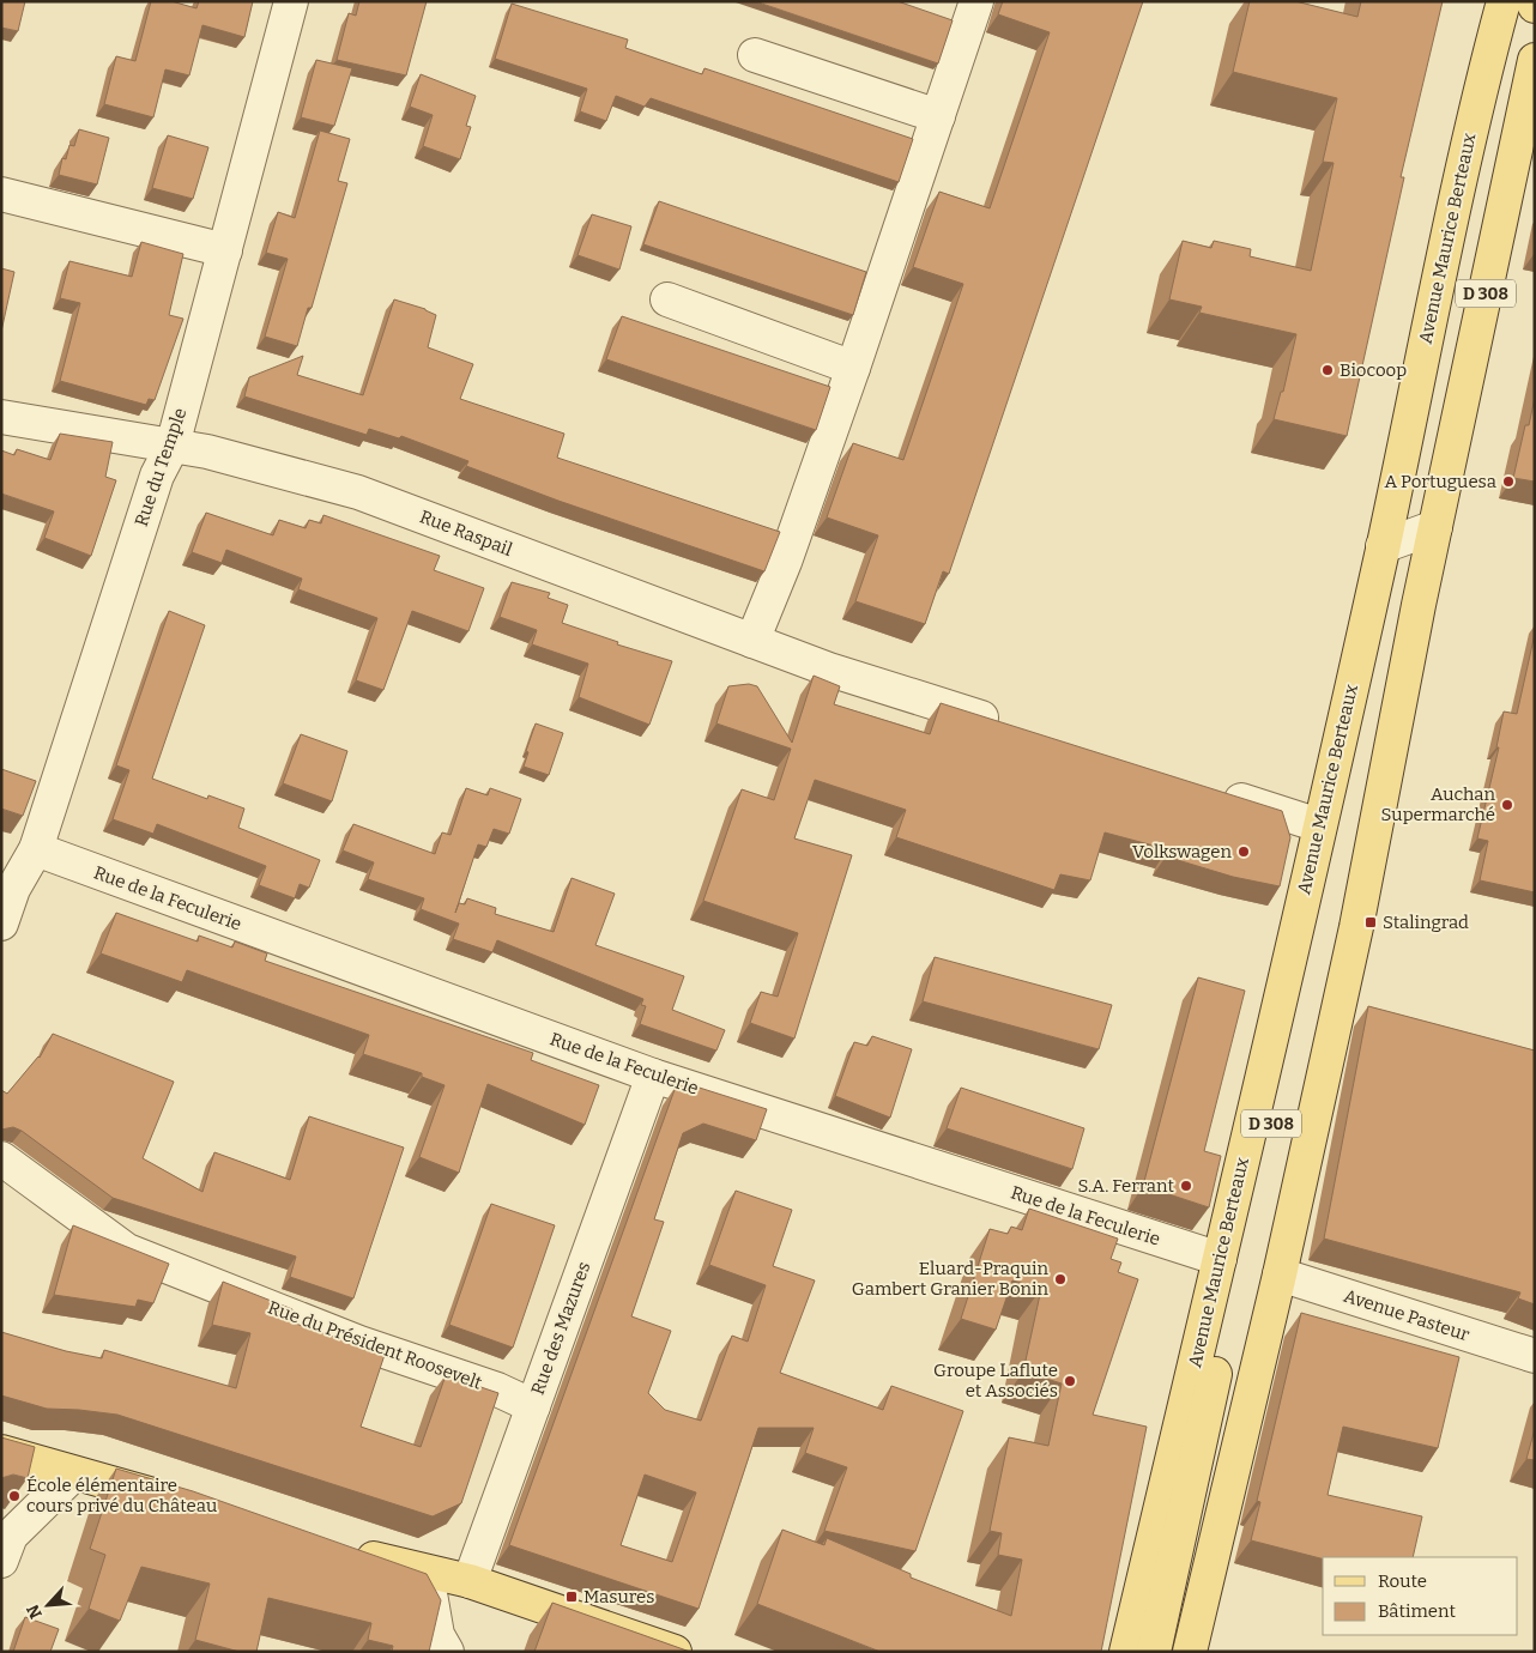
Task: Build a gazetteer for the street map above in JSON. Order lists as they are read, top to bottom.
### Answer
{
  "streets": {
    "main road": ["Avenue Maurice Berteaux", "D 308"],
    "street": [
      "Rue du Temple",
      "Rue Raspail",
      "Rue de la Feculerie",
      "Avenue Pasteur",
      "Rue des Mazures",
      "Rue du Président Roosevelt"
    ]
  },
  "crossings": [
    ["Avenue Maurice Berteaux", "Rue de la Feculerie"],
    ["D 308", "Avenue Pasteur"],
    ["Rue du Temple", "Rue Raspail"],
    ["Rue du Temple", "Rue de la Feculerie"],
    ["Rue de la Feculerie", "Rue des Mazures"],
    ["Rue des Mazures", "Rue du Président Roosevelt"]
  ],
  "places": {
    "other": [
      "Biocoop",
      "A Portuguesa",
      "Auchan Supermarché",
      "Volkswagen",
      "S.A. Ferrant",
      "Eluard-Praquin Gambert Granier Bonin",
      "Groupe Laflute et Associés",
      "École élémentaire cours privé du Château"
    ],
    "transit": ["Stalingrad", "Masures"]
  },
  "legend": ["Route", "Bâtiment"],
  "north": "bottom left"
}
